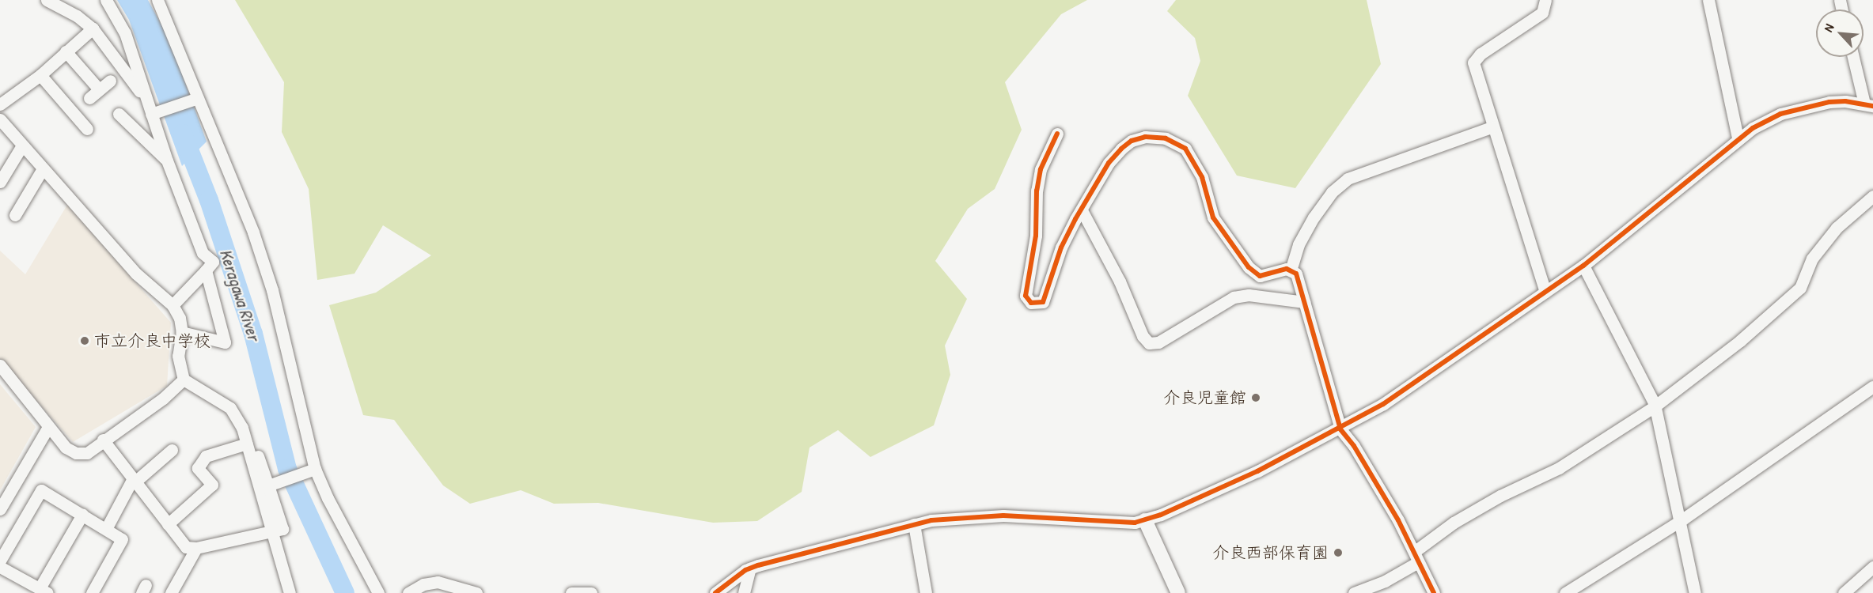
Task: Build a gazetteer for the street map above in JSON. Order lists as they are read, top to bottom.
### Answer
{
  "water": ["Keragawa River"],
  "places": ["市立介良中学校", "介良児童館", "介良西部保育園"],
  "north": "top left"
}
